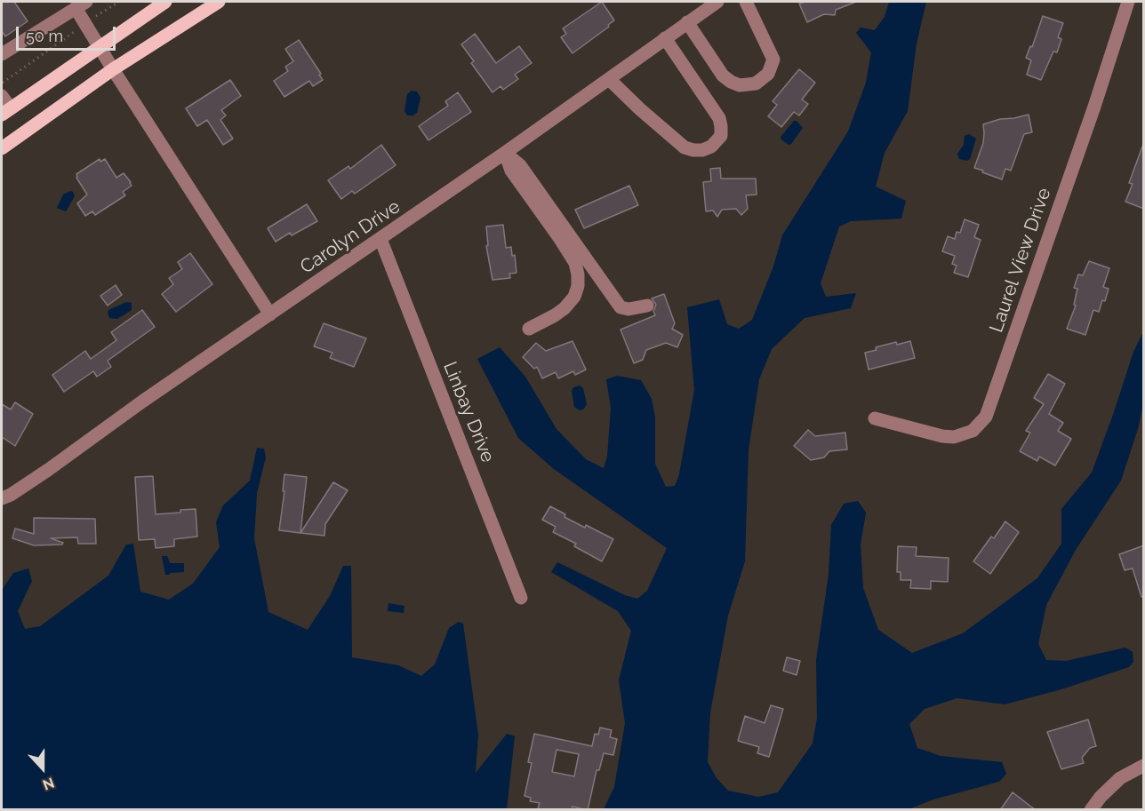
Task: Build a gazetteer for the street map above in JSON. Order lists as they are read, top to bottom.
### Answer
{
  "streets": {
    "street": ["Carolyn Drive", "Laurel View Drive", "Linbay Drive"]
  },
  "crossings": [
    ["Carolyn Drive", "Linbay Drive"]
  ],
  "scale_bar": "50 m",
  "north": "bottom"
}
